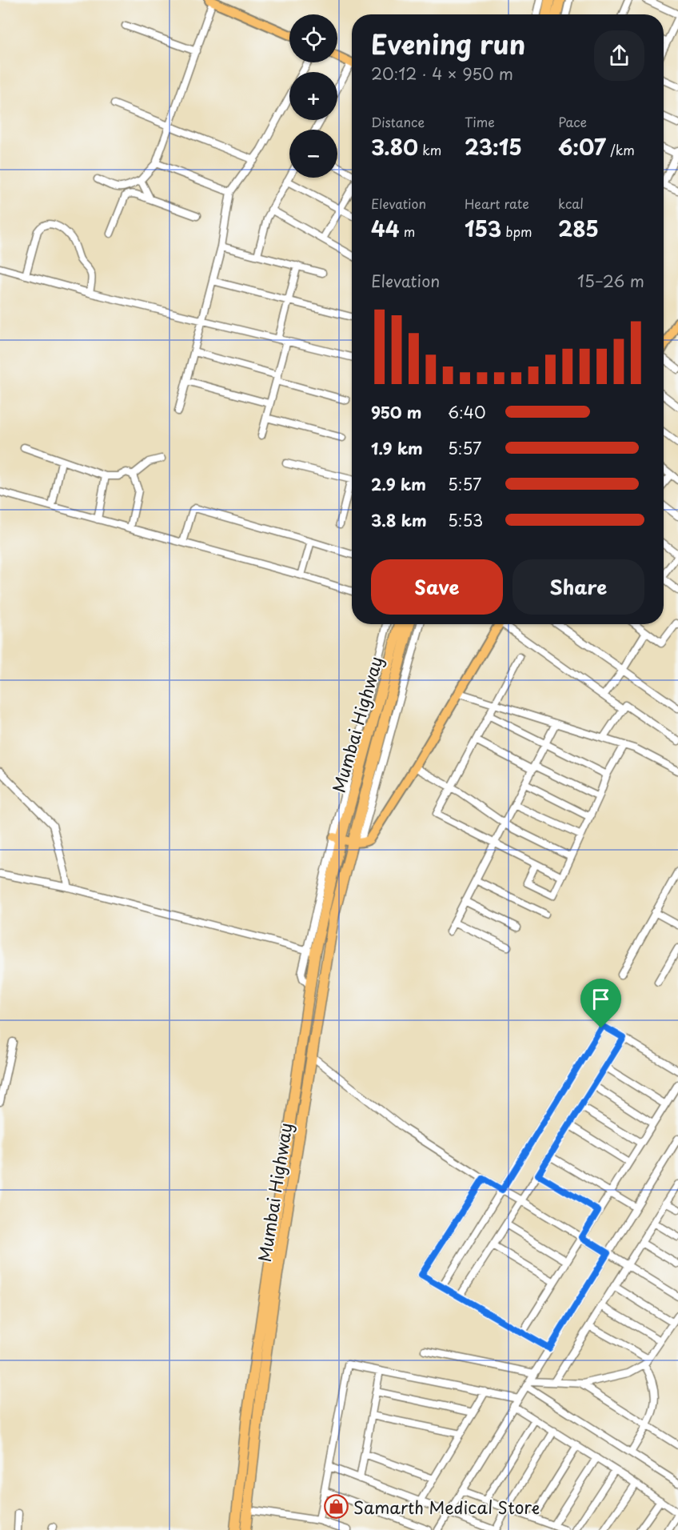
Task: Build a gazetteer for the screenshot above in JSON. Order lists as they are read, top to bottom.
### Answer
{
  "streets": {
    "highway": ["Mumbai Highway"]
  },
  "places": {
    "shop": ["Samarth Medical Store"]
  },
  "page": {
    "map_buttons": ["+", "−"],
    "heading": ["Evening run", "20:12 · 4 × 950 m"],
    "stats": [
      ["Distance", "3.80 km"],
      ["Time", "23:15"],
      ["Pace", "6:07 /km"],
      ["Elevation", "44 m"],
      ["Heart rate", "153 bpm"],
      ["kcal", "285"]
    ],
    "chart": ["Elevation", "15–26 m"],
    "list": [
      {
        "name": "950 m",
        "note": "6:40"
      },
      {
        "name": "1.9 km",
        "note": "5:57"
      },
      {
        "name": "2.9 km",
        "note": "5:57"
      },
      {
        "name": "3.8 km",
        "note": "5:53"
      }
    ],
    "buttons": ["Save", "Share"]
  }
}
